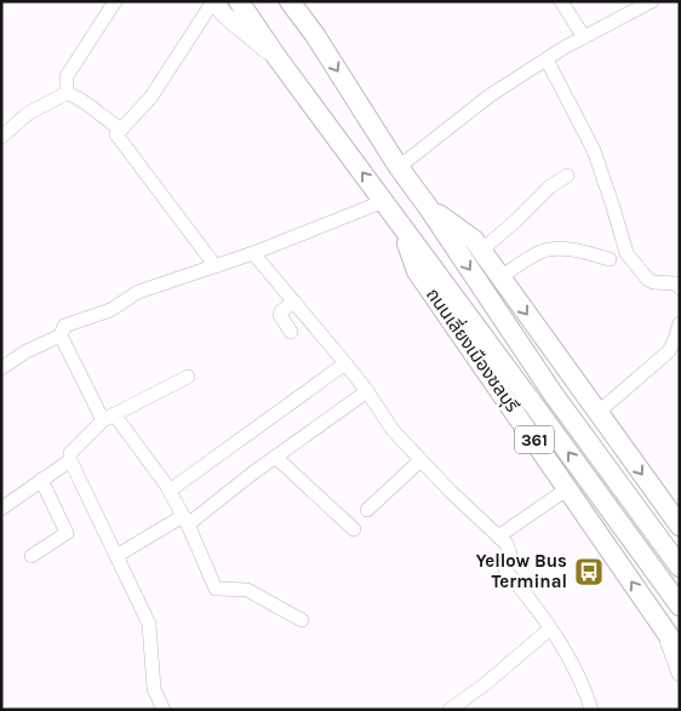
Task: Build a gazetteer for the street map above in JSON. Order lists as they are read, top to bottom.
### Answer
{
  "streets": {
    "highway": ["ถนนเลี่ยงเมืองชลบุรี", "361"]
  },
  "crossings": [
    ["ถนนเลี่ยงเมืองชลบุรี", "361"]
  ],
  "places": {
    "bus stop": ["Yellow Bus Terminal"]
  }
}
